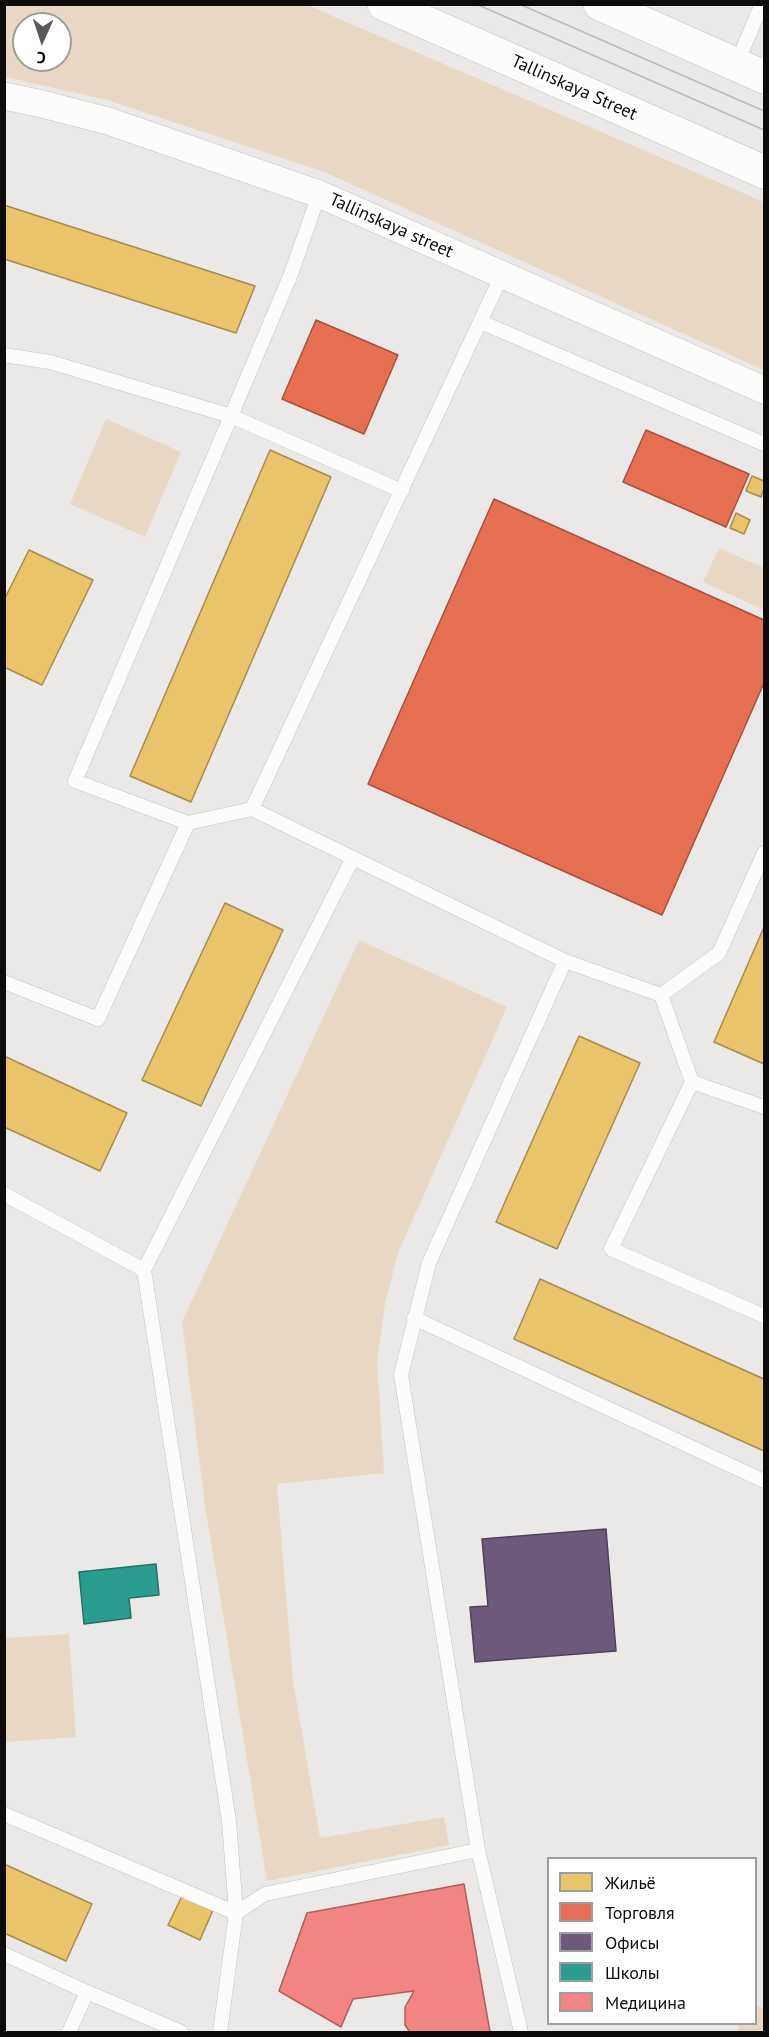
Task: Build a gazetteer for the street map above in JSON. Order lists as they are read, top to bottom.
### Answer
{
  "streets": {
    "main road": ["Tallinskaya Street"],
    "street": ["Tallinskaya street"]
  },
  "legend": [
    "Жильё",
    "Торговля",
    "Офисы",
    "Школы",
    "Медицина"
  ],
  "north": "bottom"
}
